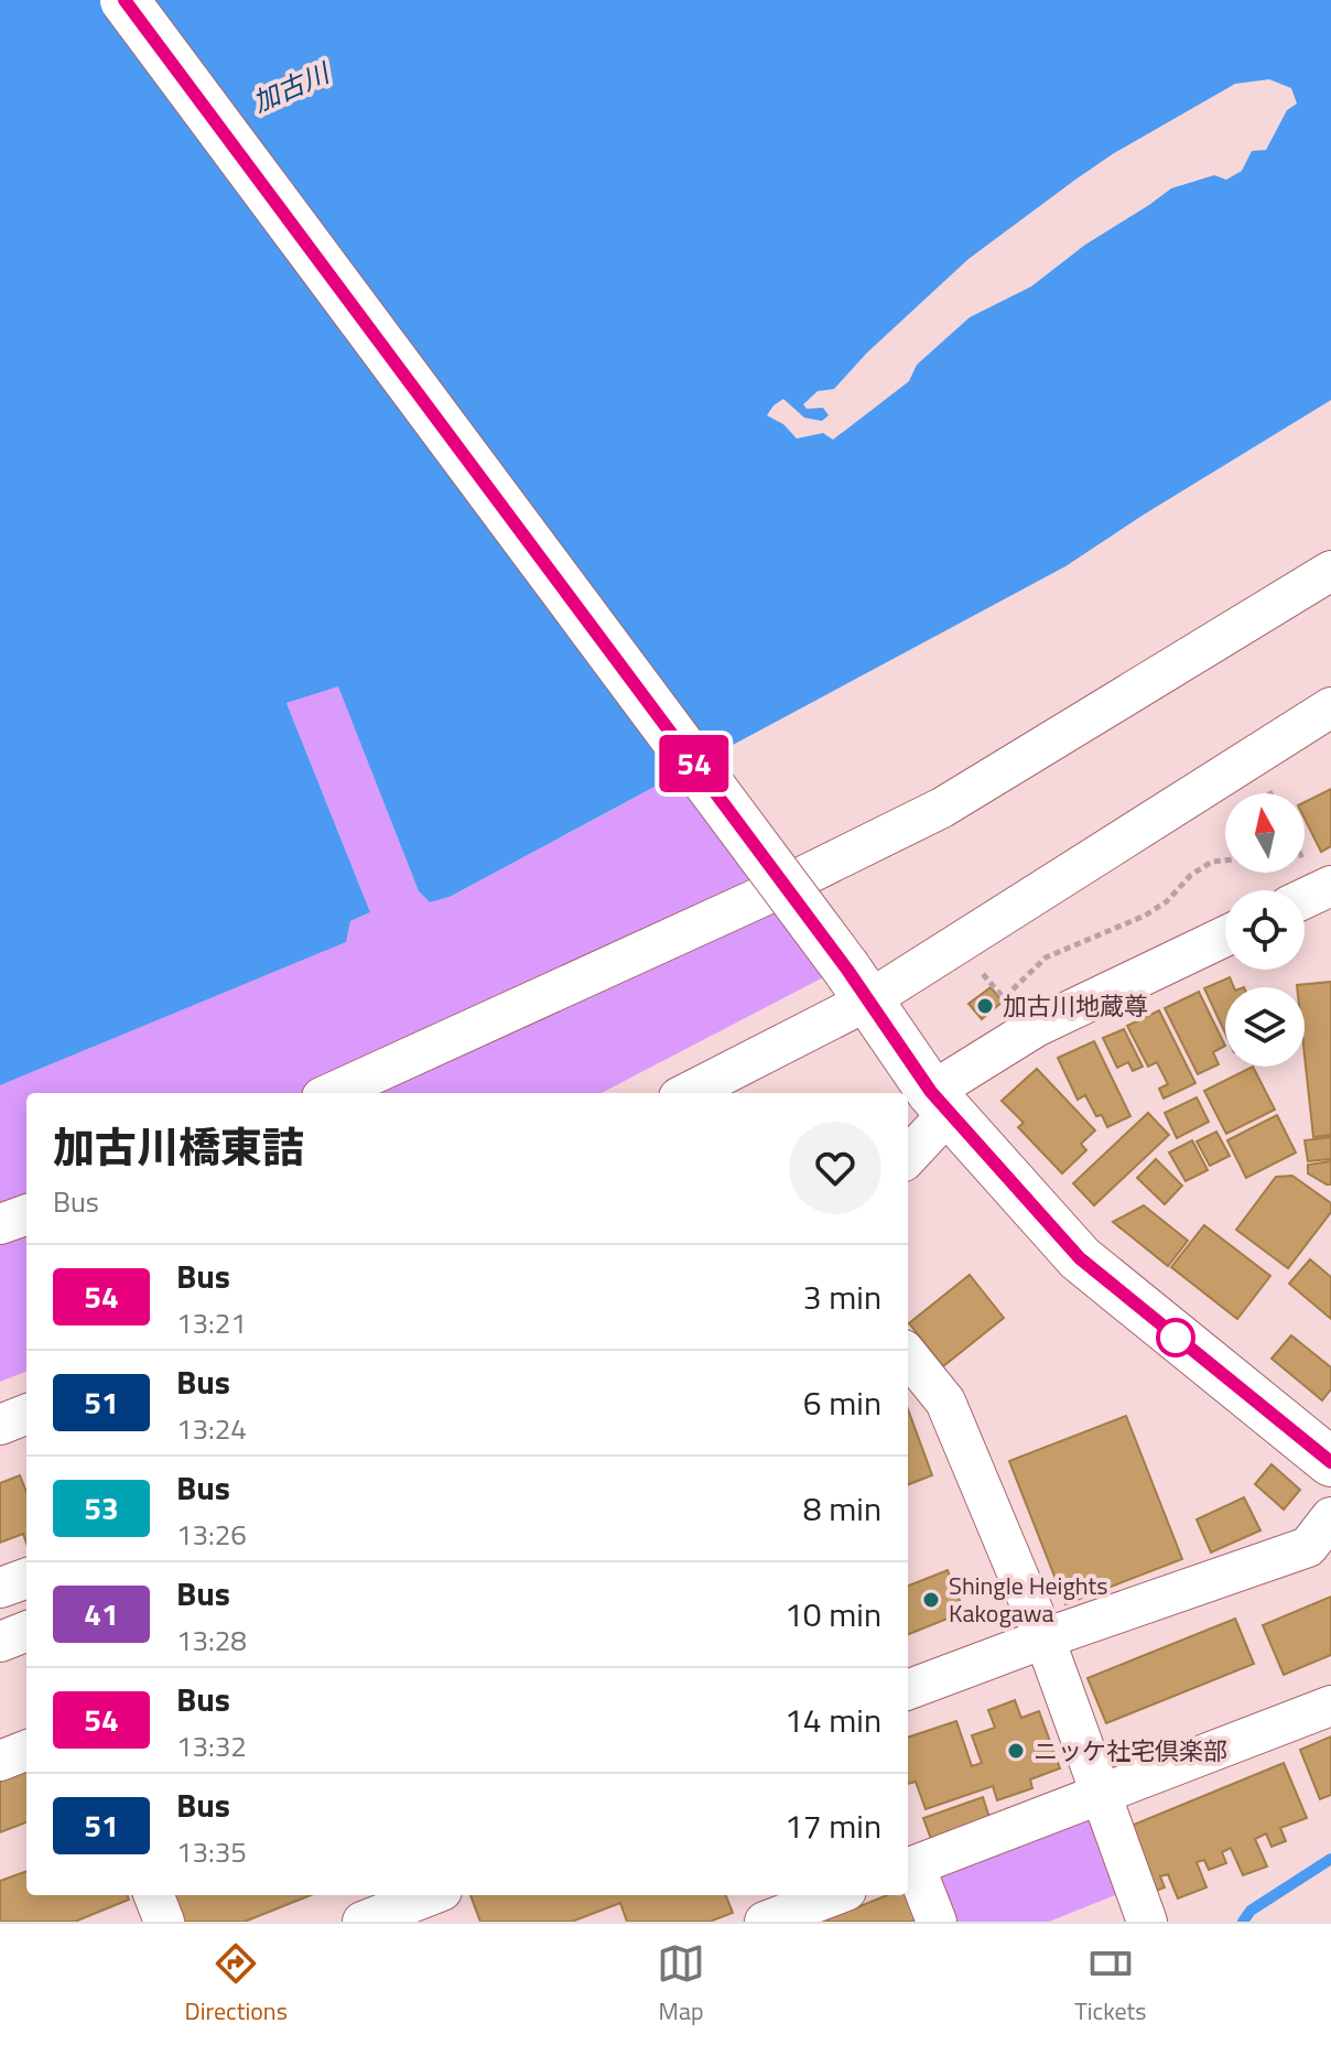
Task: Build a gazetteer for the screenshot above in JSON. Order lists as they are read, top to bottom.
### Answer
{
  "water": ["加古川"],
  "places": ["加古川地蔵尊", "Shingle Heights Kakogawa", "ニッケ社宅倶楽部"],
  "lines": ["bus line 54"],
  "north": "top",
  "page": {
    "on_map": "54",
    "heading": ["加古川橋東詰", "Bus"],
    "list": [
      {
        "mark": "54",
        "name": "Bus",
        "note": "13:21",
        "value": "3 min"
      },
      {
        "mark": "51",
        "name": "Bus",
        "note": "13:24",
        "value": "6 min"
      },
      {
        "mark": "53",
        "name": "Bus",
        "note": "13:26",
        "value": "8 min"
      },
      {
        "mark": "41",
        "name": "Bus",
        "note": "13:28",
        "value": "10 min"
      },
      {
        "mark": "54",
        "name": "Bus",
        "note": "13:32",
        "value": "14 min"
      },
      {
        "mark": "51",
        "name": "Bus",
        "note": "13:35",
        "value": "17 min"
      }
    ],
    "tabs": ["Directions", "Map", "Tickets"]
  }
}
